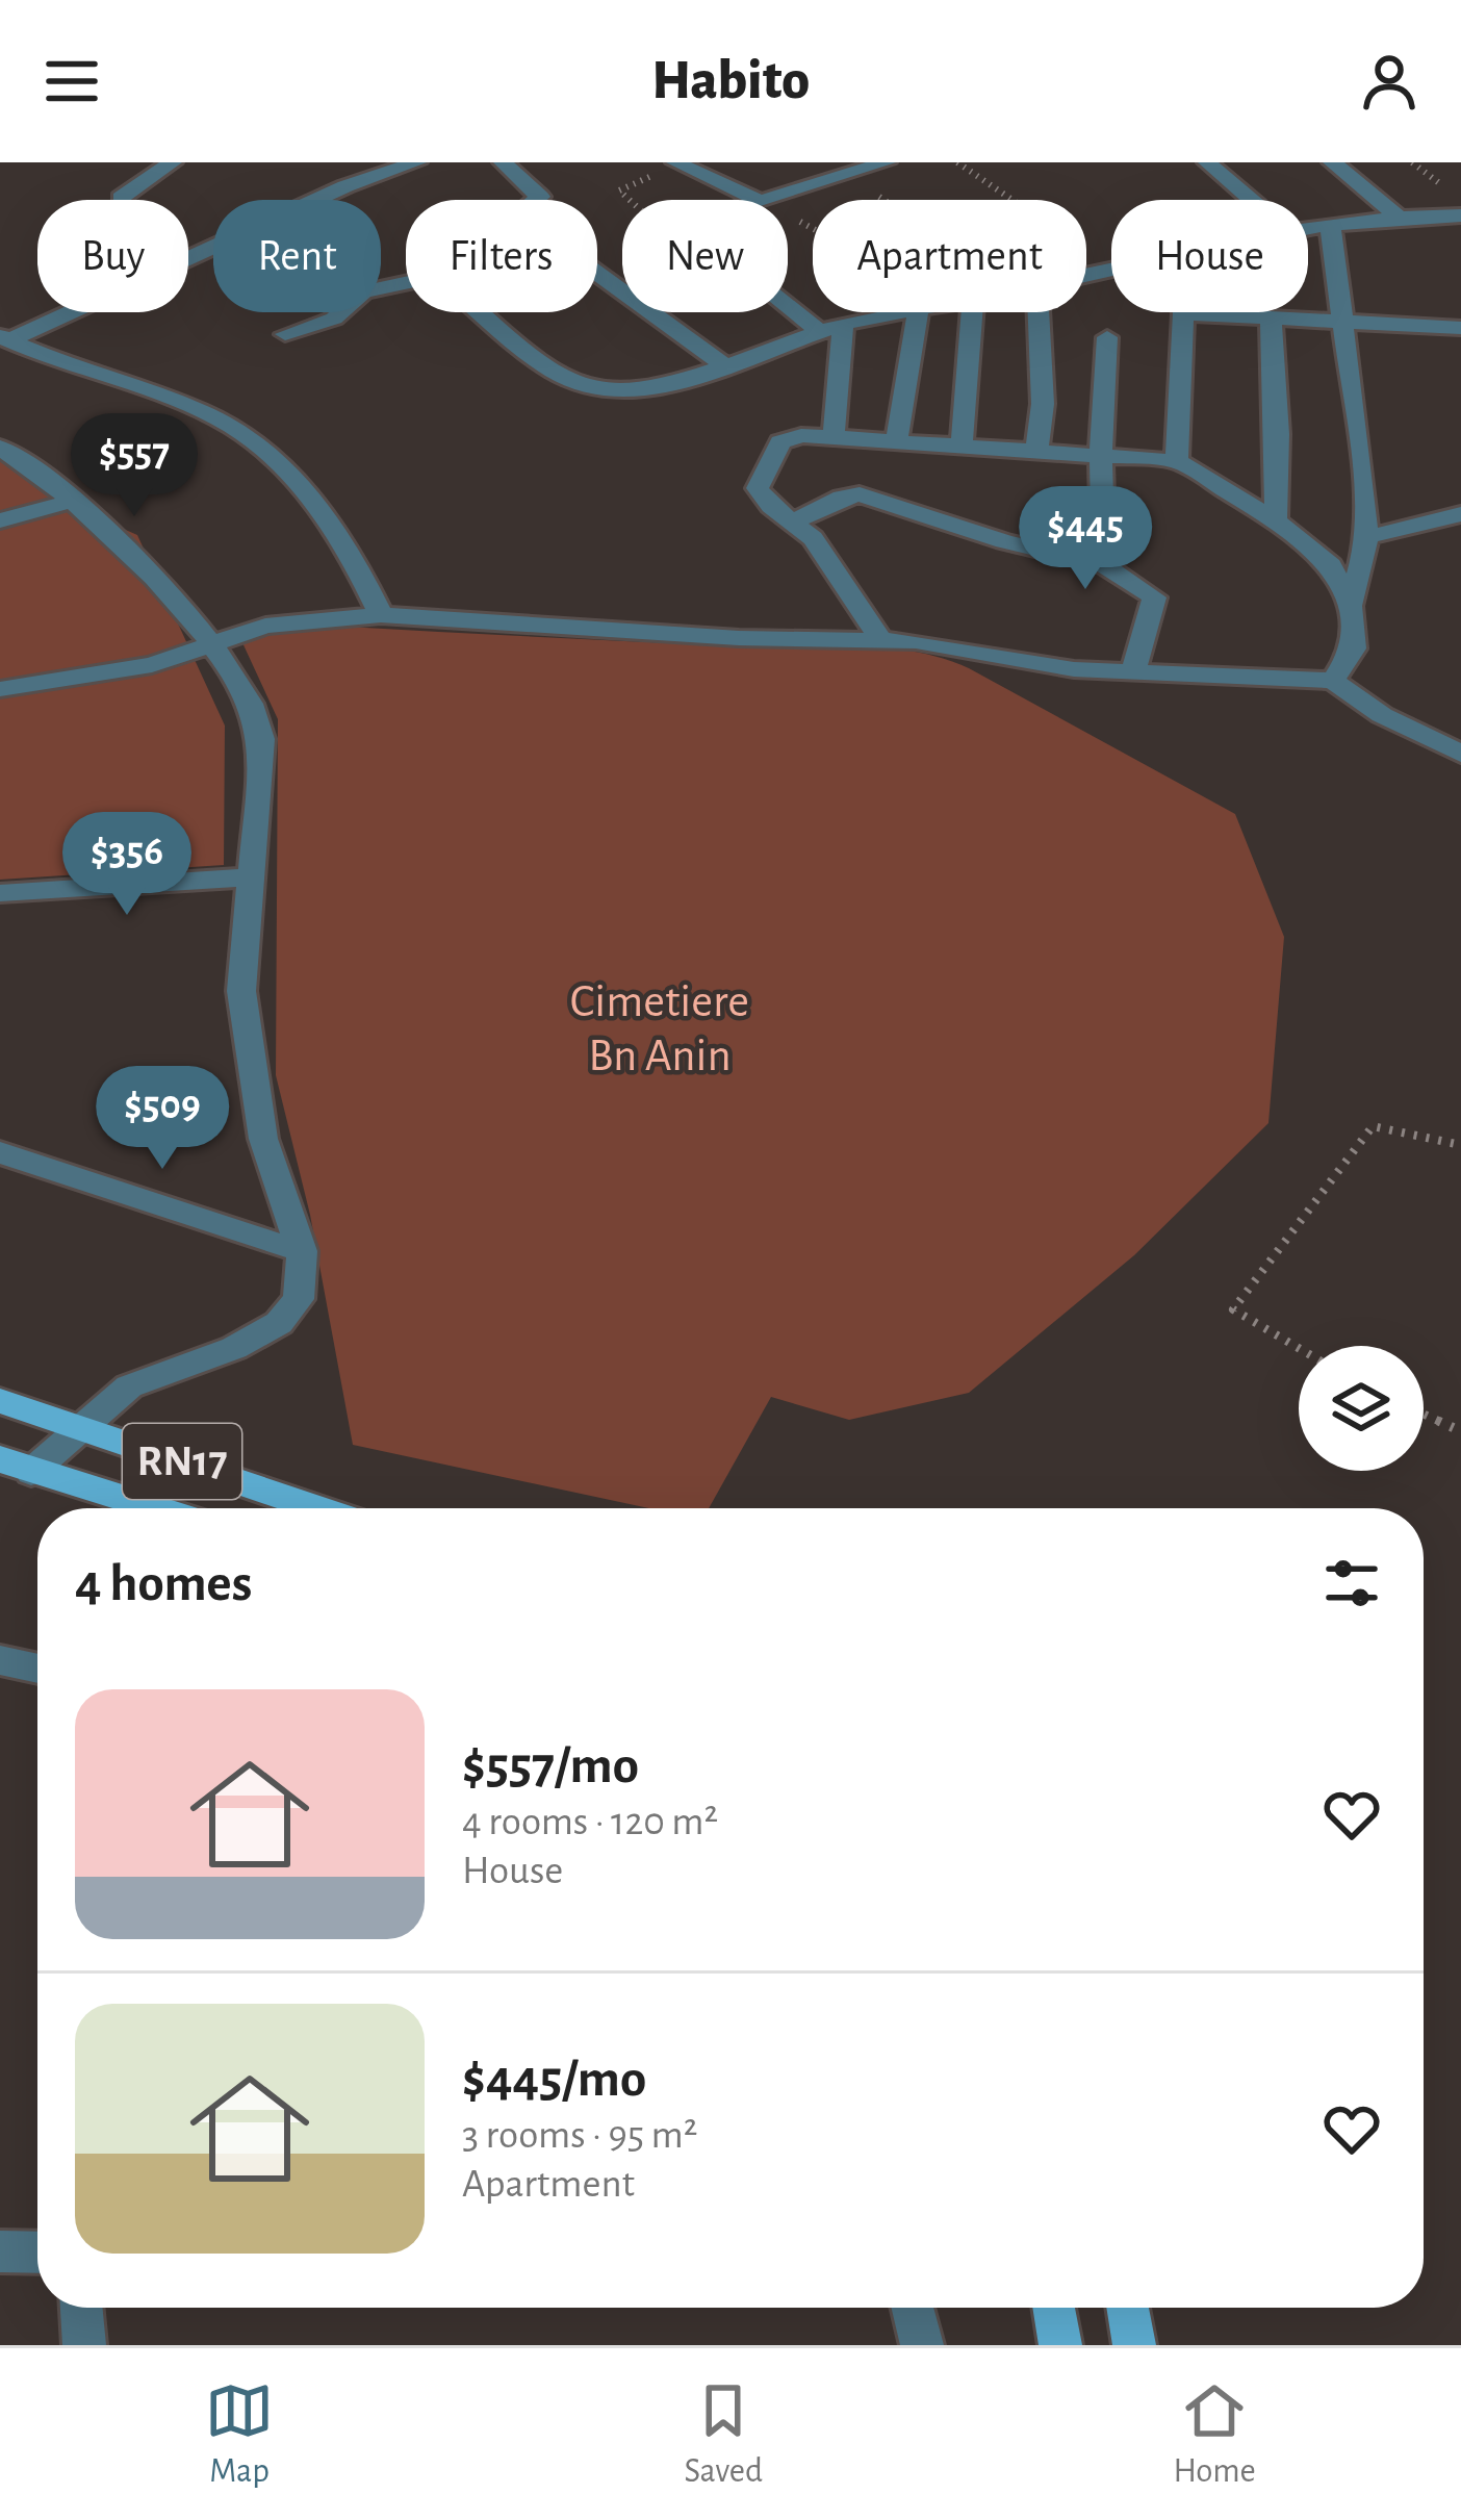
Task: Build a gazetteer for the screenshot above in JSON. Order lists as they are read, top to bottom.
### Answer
{
  "streets": {
    "main road": ["RN17"]
  },
  "parks": ["Cimetiere Bn Anin"],
  "page": {
    "header": "Habito",
    "chip": [
      "Buy",
      "Rent",
      "Filters",
      "New",
      "Apartment",
      "House"
    ],
    "price": [
      "$557",
      "$445",
      "$356",
      "$509"
    ],
    "heading": "4 homes",
    "list": [
      {
        "name": "$557/mo",
        "note": "4 rooms · 120 m² · House"
      },
      {
        "name": "$445/mo",
        "note": "3 rooms · 95 m² · Apartment"
      }
    ],
    "tabs": ["Map", "Saved", "Home"]
  }
}
